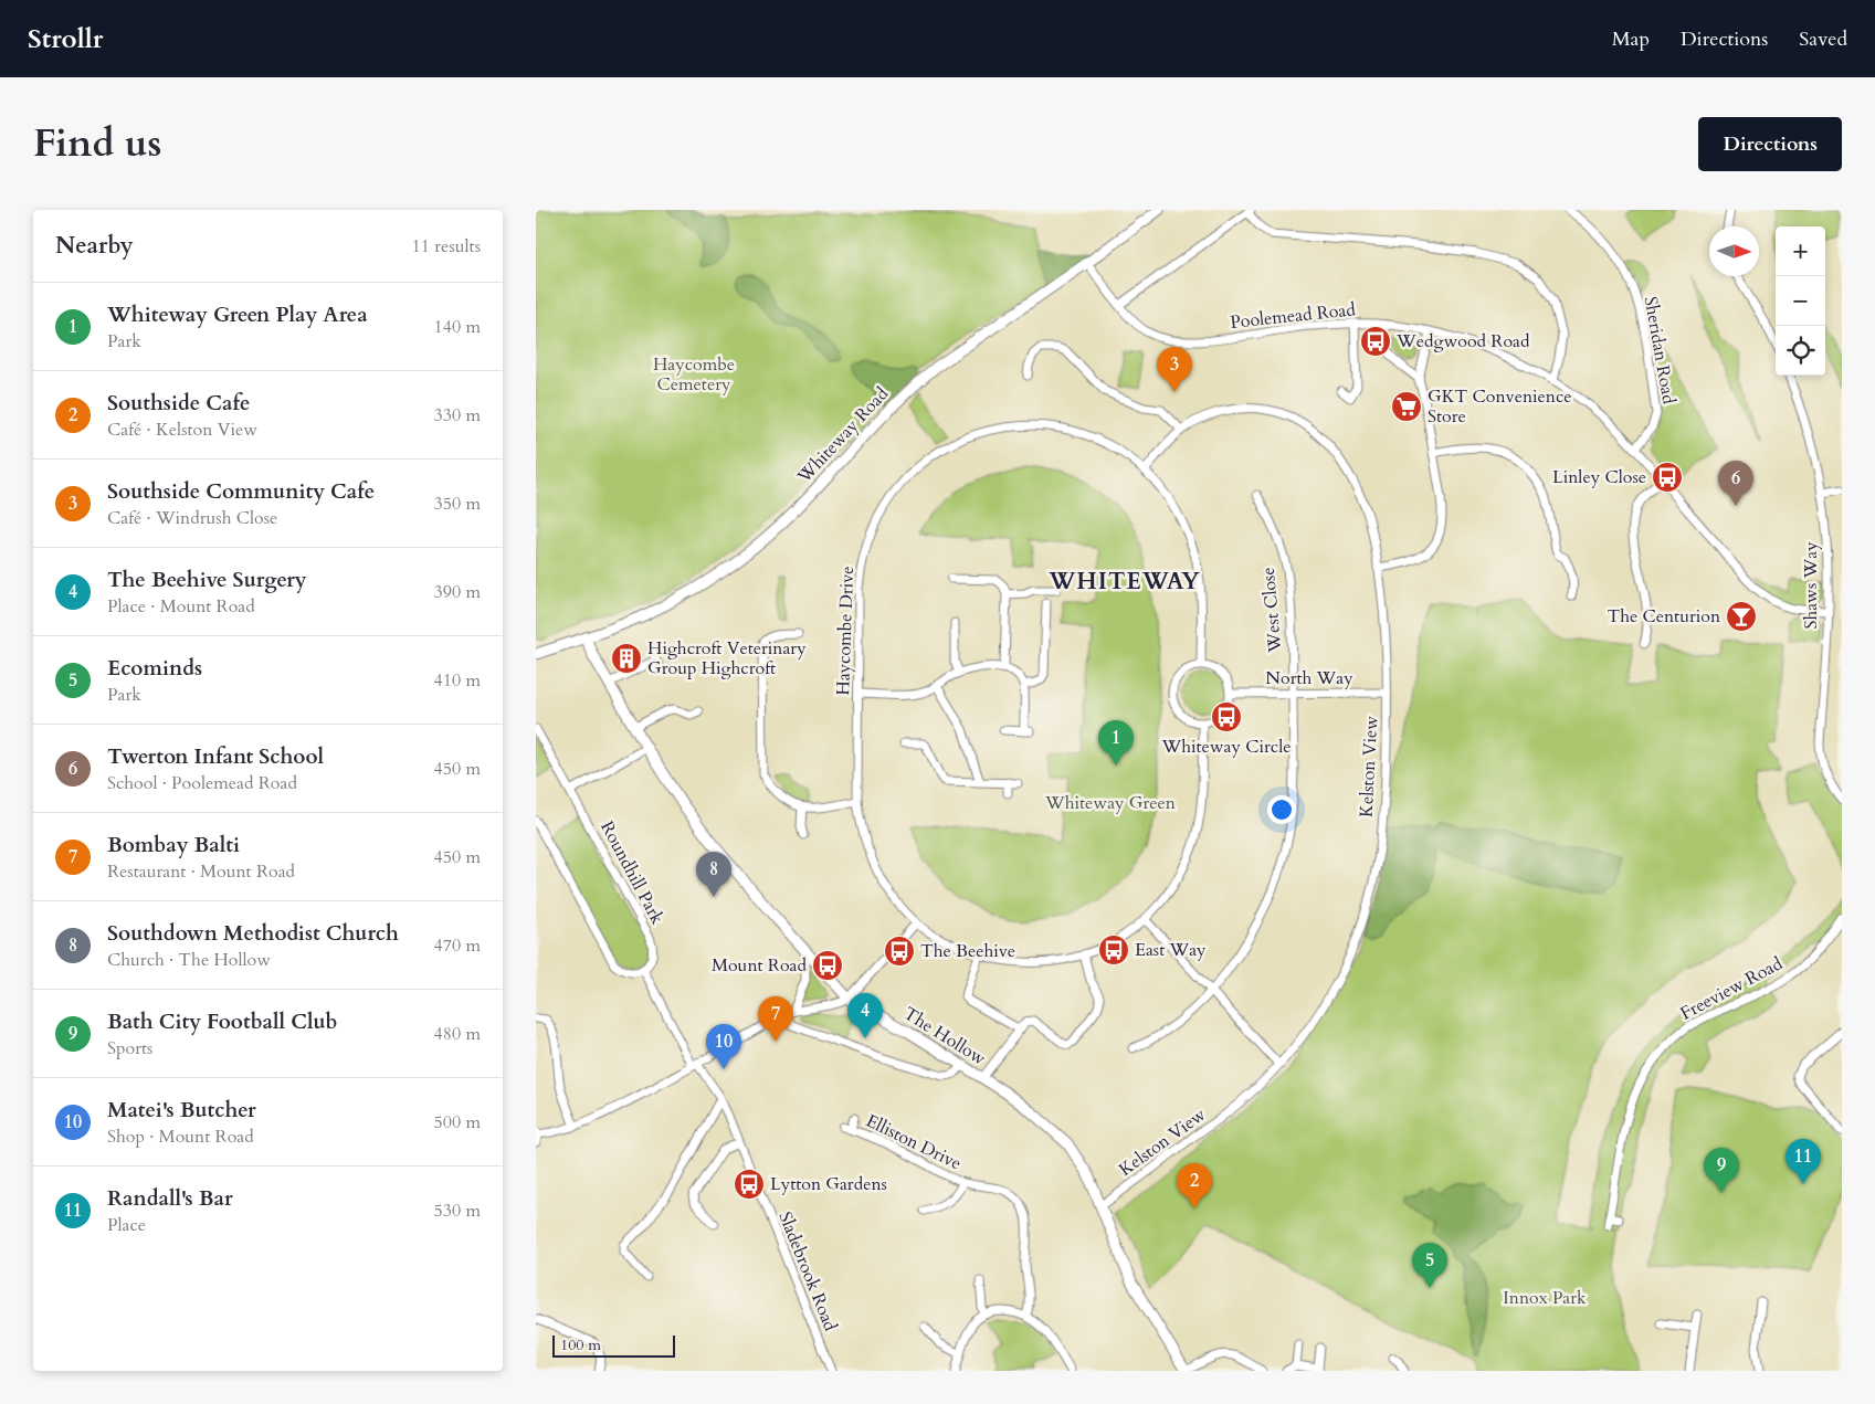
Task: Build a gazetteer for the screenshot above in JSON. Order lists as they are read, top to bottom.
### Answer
{
  "streets": {
    "street": [
      "Poolemead Road",
      "Sheridan Road",
      "Whiteway Road",
      "Shaws Way",
      "West Close",
      "Haycombe Drive",
      "North Way",
      "Kelston View",
      "Roundhill Park",
      "Freeview Road",
      "The Hollow",
      "Elliston Drive",
      "Sladebrook Road"
    ]
  },
  "crossings": [
    ["Poolemead Road", "Sheridan Road"],
    ["Poolemead Road", "Whiteway Road"],
    ["Poolemead Road", "Shaws Way"],
    ["Whiteway Road", "The Hollow"],
    ["West Close", "North Way"],
    ["Haycombe Drive", "North Way"],
    ["Haycombe Drive", "Kelston View"],
    ["North Way", "Kelston View"],
    ["Kelston View", "The Hollow"]
  ],
  "districts": ["WHITEWAY"],
  "parks": ["Haycombe Cemetery", "Whiteway Green", "Innox Park"],
  "places": {
    "bus stop": [
      "Wedgwood Road",
      "Linley Close",
      "Whiteway Circle",
      "East Way",
      "The Beehive",
      "Mount Road",
      "Lytton Gardens"
    ],
    "supermarket": ["GKT Convenience Store"],
    "bar": ["The Centurion"],
    "building": ["Highcroft Veterinary Group Highcroft"]
  },
  "scale_bar": "100 m",
  "north": "right",
  "page": {
    "header": "Strollr",
    "nav": ["Map", "Directions", "Saved"],
    "title": "Find us",
    "buttons": "Directions",
    "heading": ["Nearby", "11 results"],
    "map_buttons": ["+", "−"],
    "list": [
      {
        "mark": "1",
        "name": "Whiteway Green Play Area",
        "note": "Park",
        "value": "140 m"
      },
      {
        "mark": "2",
        "name": "Southside Cafe",
        "note": "Café · Kelston View",
        "value": "330 m"
      },
      {
        "mark": "3",
        "name": "Southside Community Cafe",
        "note": "Café · Windrush Close",
        "value": "350 m"
      },
      {
        "mark": "4",
        "name": "The Beehive Surgery",
        "note": "Place · Mount Road",
        "value": "390 m"
      },
      {
        "mark": "5",
        "name": "Ecominds",
        "note": "Park",
        "value": "410 m"
      },
      {
        "mark": "6",
        "name": "Twerton Infant School",
        "note": "School · Poolemead Road",
        "value": "450 m"
      },
      {
        "mark": "7",
        "name": "Bombay Balti",
        "note": "Restaurant · Mount Road",
        "value": "450 m"
      },
      {
        "mark": "8",
        "name": "Southdown Methodist Church",
        "note": "Church · The Hollow",
        "value": "470 m"
      },
      {
        "mark": "9",
        "name": "Bath City Football Club",
        "note": "Sports",
        "value": "480 m"
      },
      {
        "mark": "10",
        "name": "Matei's Butcher",
        "note": "Shop · Mount Road",
        "value": "500 m"
      },
      {
        "mark": "11",
        "name": "Randall's Bar",
        "note": "Place",
        "value": "530 m"
      }
    ],
    "pins": [
      "3",
      "6",
      "1",
      "8",
      "4",
      "7",
      "10",
      "11",
      "9",
      "2",
      "5"
    ],
    "scale": "100 m"
  }
}
